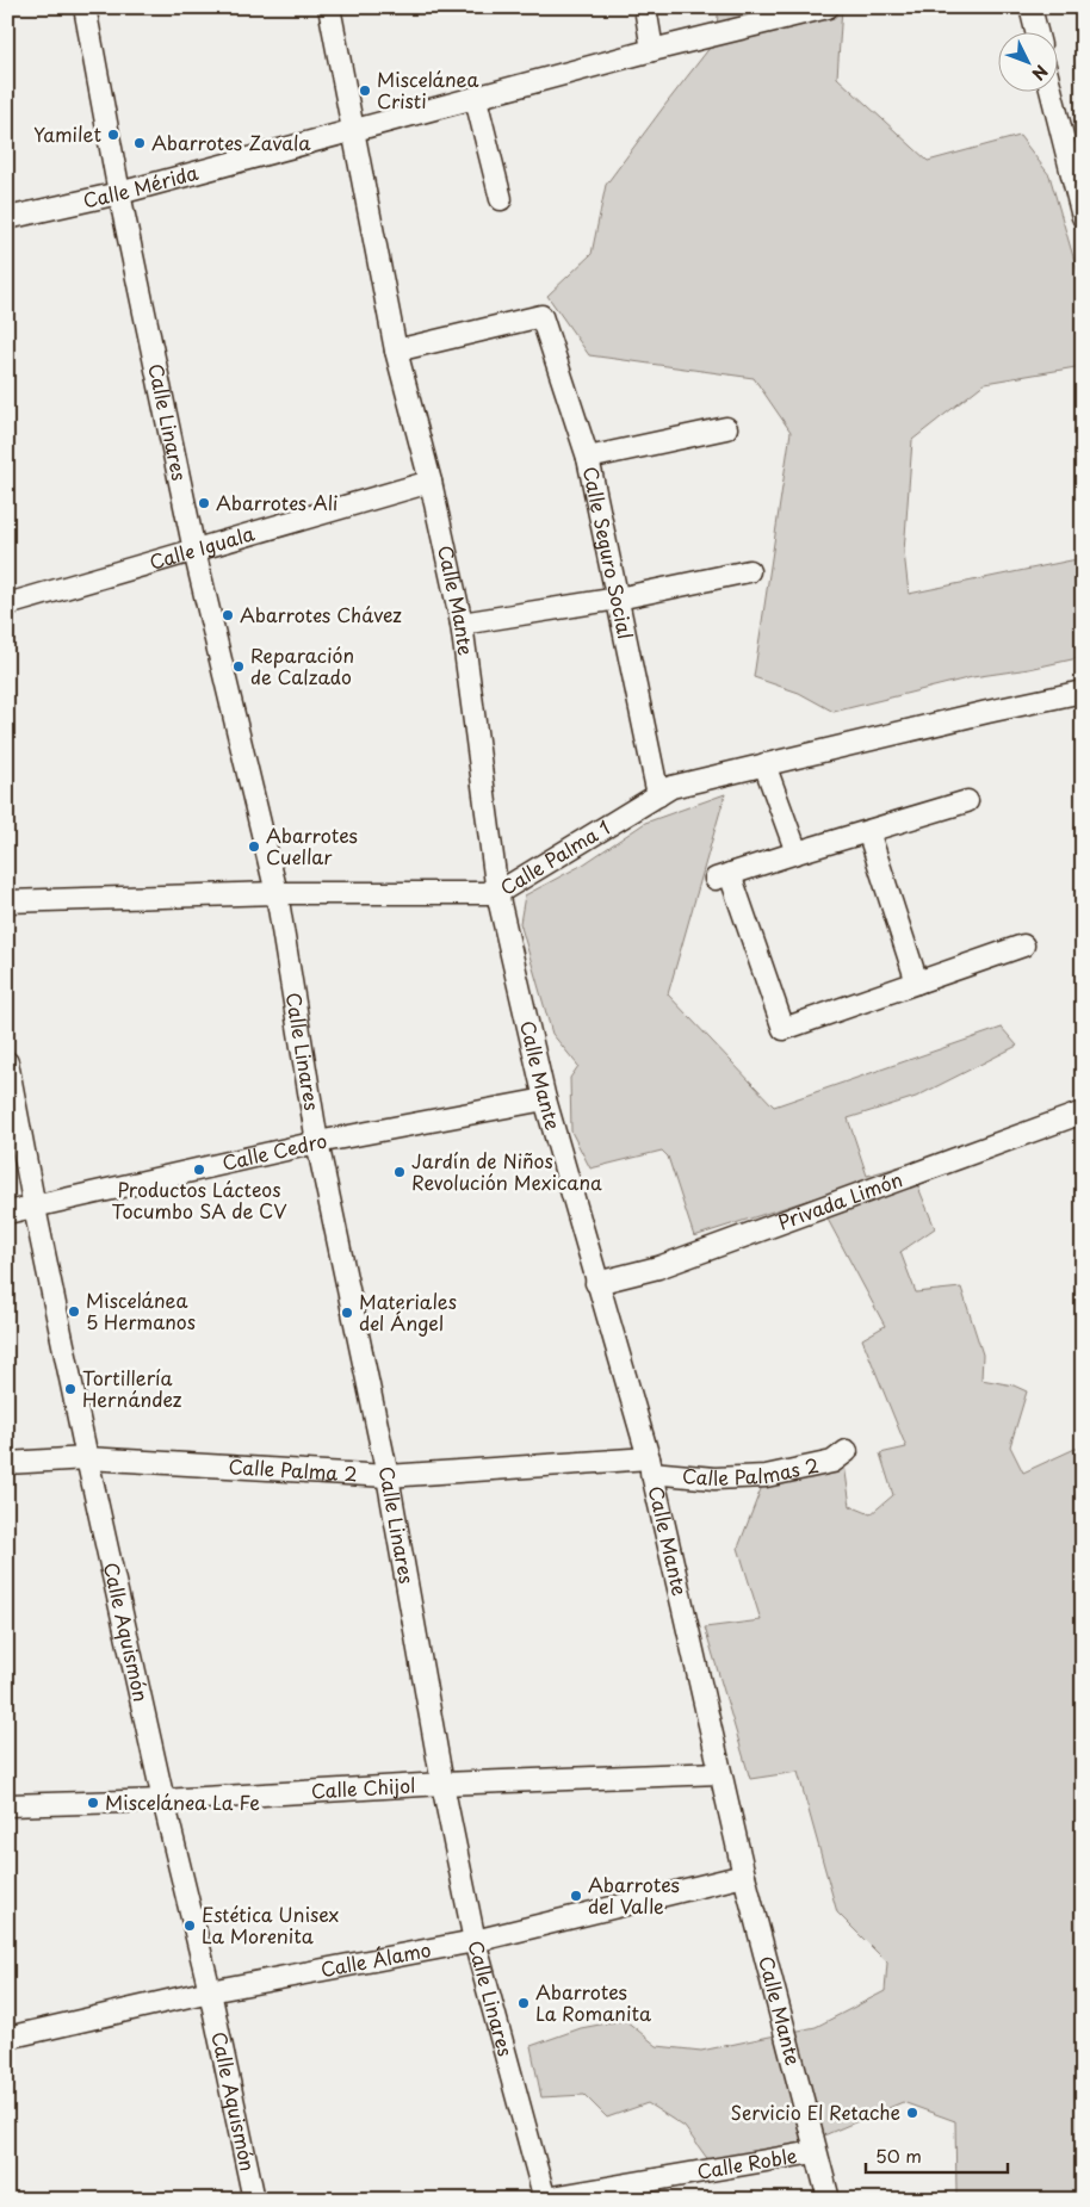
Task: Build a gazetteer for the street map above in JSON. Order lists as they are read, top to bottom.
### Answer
{
  "streets": {
    "street": [
      "Calle Mérida",
      "Calle Linares",
      "Calle Iguala",
      "Calle Seguro Social",
      "Calle Mante",
      "Calle Palma 1",
      "Calle Cedro",
      "Privada Limón",
      "Calle Palmas 2",
      "Calle Palma 2",
      "Calle Aquismón",
      "Calle Chijol",
      "Calle Álamo",
      "Calle Roble"
    ]
  },
  "crossings": [
    ["Calle Mérida", "Calle Linares"],
    ["Calle Mérida", "Calle Mante"],
    ["Calle Linares", "Calle Iguala"],
    ["Calle Linares", "Calle Palma 1"],
    ["Calle Linares", "Calle Cedro"],
    ["Calle Linares", "Calle Palma 2"],
    ["Calle Linares", "Calle Chijol"],
    ["Calle Linares", "Calle Álamo"],
    ["Calle Linares", "Calle Roble"],
    ["Calle Iguala", "Calle Mante"],
    ["Calle Seguro Social", "Calle Mante"],
    ["Calle Seguro Social", "Calle Palma 1"],
    ["Calle Mante", "Calle Palma 1"],
    ["Calle Mante", "Calle Cedro"],
    ["Calle Mante", "Privada Limón"],
    ["Calle Mante", "Calle Palmas 2"],
    ["Calle Mante", "Calle Palma 2"],
    ["Calle Mante", "Calle Chijol"],
    ["Calle Mante", "Calle Álamo"],
    ["Calle Mante", "Calle Roble"],
    ["Calle Cedro", "Calle Aquismón"],
    ["Calle Palmas 2", "Calle Palma 2"],
    ["Calle Palma 2", "Calle Aquismón"],
    ["Calle Aquismón", "Calle Chijol"],
    ["Calle Aquismón", "Calle Álamo"]
  ],
  "places": [
    "Miscelánea Cristi",
    "Yamilet",
    "Abarrotes Zavala",
    "Abarrotes Ali",
    "Abarrotes Chávez",
    "Reparación de Calzado",
    "Abarrotes Cuellar",
    "Productos Lácteos Tocumbo SA de CV",
    "Jardín de Niños Revolución Mexicana",
    "Miscelánea 5 Hermanos",
    "Materiales del Ángel",
    "Tortillería Hernández",
    "Miscelánea La Fe",
    "Abarrotes del Valle",
    "Estética Unisex La Morenita",
    "Abarrotes La Romanita",
    "Servicio El Retache"
  ],
  "scale_bar": "50 m",
  "north": "bottom right"
}
